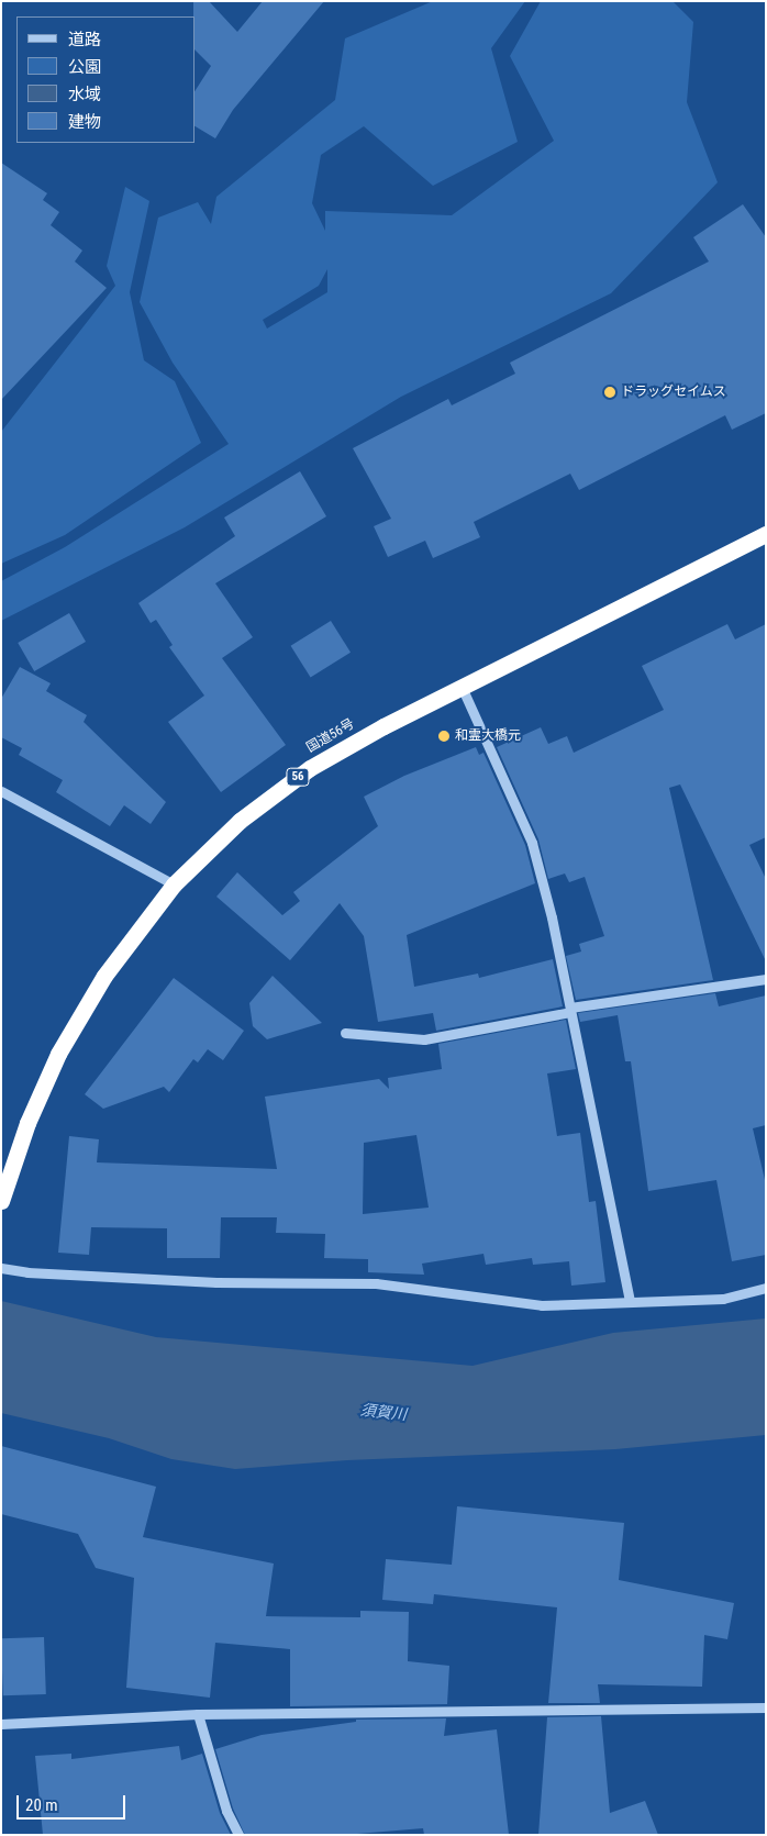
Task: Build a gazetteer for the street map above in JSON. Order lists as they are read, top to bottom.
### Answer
{
  "streets": {
    "highway": ["国道56号", "56"]
  },
  "water": ["須賀川"],
  "places": ["ドラッグセイムス", "和霊大橋元"],
  "legend": [
    "道路",
    "公園",
    "水域",
    "建物"
  ],
  "scale_bar": "20 m"
}
